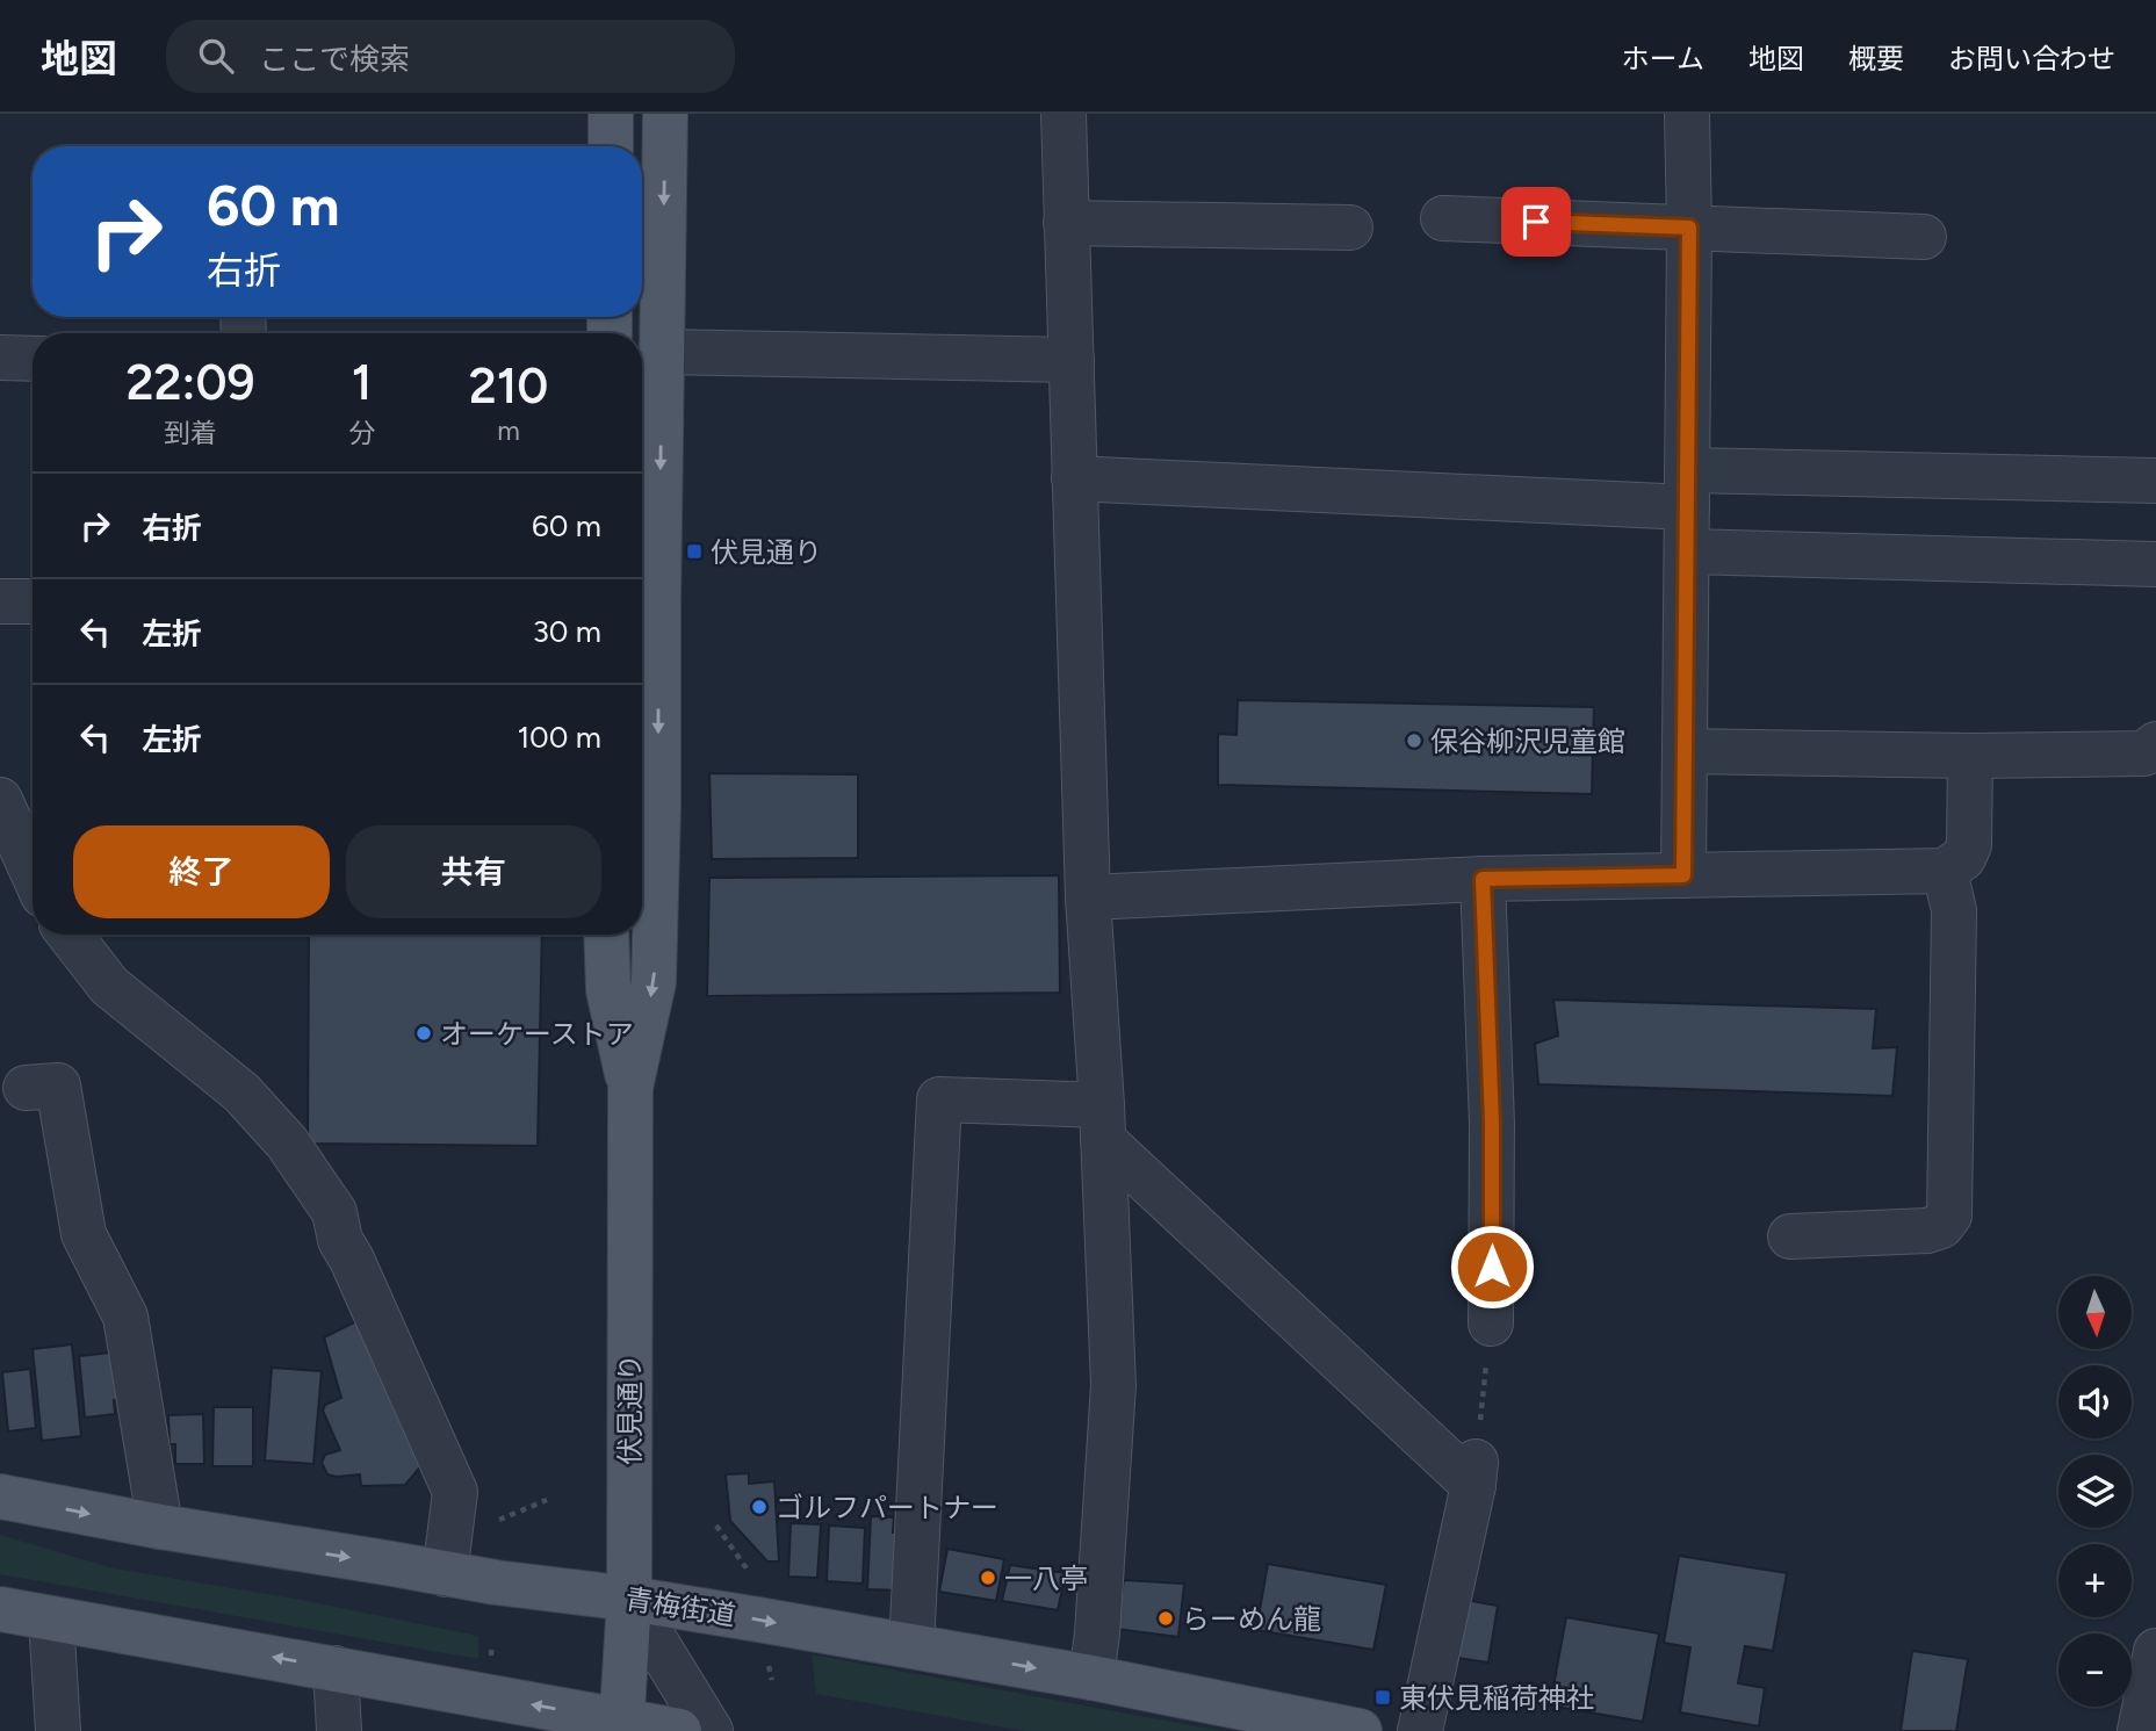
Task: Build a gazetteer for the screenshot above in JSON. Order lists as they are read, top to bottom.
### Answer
{
  "streets": {
    "main road": ["伏見通り", "青梅街道"]
  },
  "crossings": [
    ["伏見通り", "青梅街道"]
  ],
  "one_way": ["伏見通り"],
  "places": {
    "transit": ["伏見通り", "東伏見稲荷神社"],
    "other": [
      "保谷柳沢児童館",
      "オーケーストア",
      "ゴルフパートナー",
      "一八亭",
      "らーめん龍"
    ]
  },
  "north": "bottom",
  "page": {
    "header": "地図",
    "search": "ここで検索",
    "nav": [
      "ホーム",
      "地図",
      "概要",
      "お問い合わせ"
    ],
    "turn": ["60 m", "右折"],
    "eta": [
      "22:09",
      "到着",
      "1",
      "分",
      "210",
      "m"
    ],
    "list": [
      {
        "name": "右折",
        "value": "60 m"
      },
      {
        "name": "左折",
        "value": "30 m"
      },
      {
        "name": "左折",
        "value": "100 m"
      }
    ],
    "buttons": ["終了", "共有"],
    "map_buttons": ["+", "−"]
  }
}
